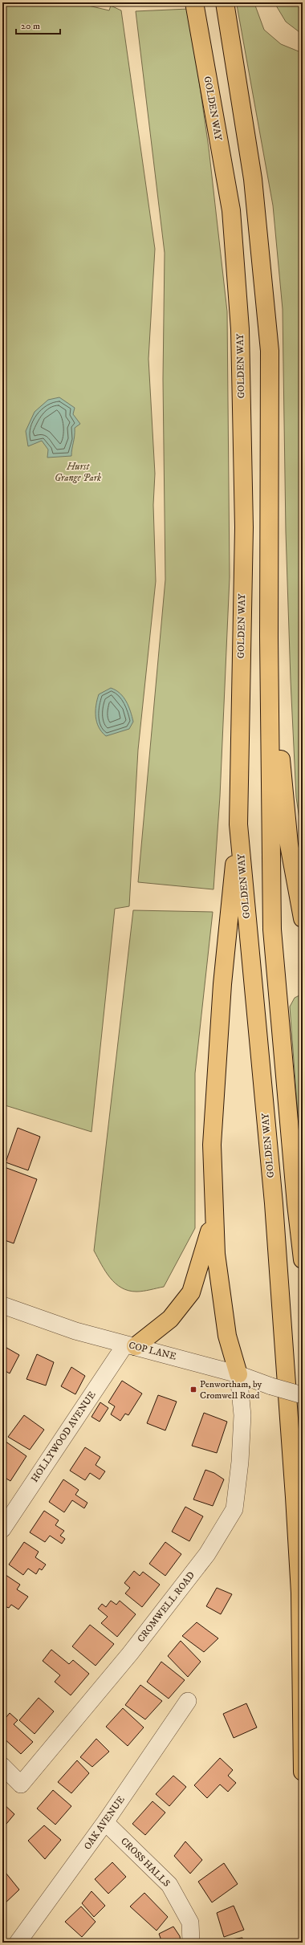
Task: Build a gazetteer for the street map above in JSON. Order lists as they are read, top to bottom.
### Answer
{
  "streets": {
    "highway": ["GOLDEN WAY"],
    "street": [
      "COP LANE",
      "HOLLYWOOD AVENUE",
      "CROMWELL ROAD",
      "OAK AVENUE",
      "CROSS HALLS"
    ]
  },
  "crossings": [
    ["COP LANE", "HOLLYWOOD AVENUE"],
    ["COP LANE", "CROMWELL ROAD"],
    ["OAK AVENUE", "CROSS HALLS"]
  ],
  "parks": ["Hurst Grange Park"],
  "places": {
    "transit": ["Penwortham, by Cromwell Road"]
  },
  "scale_bar": "20 m"
}
